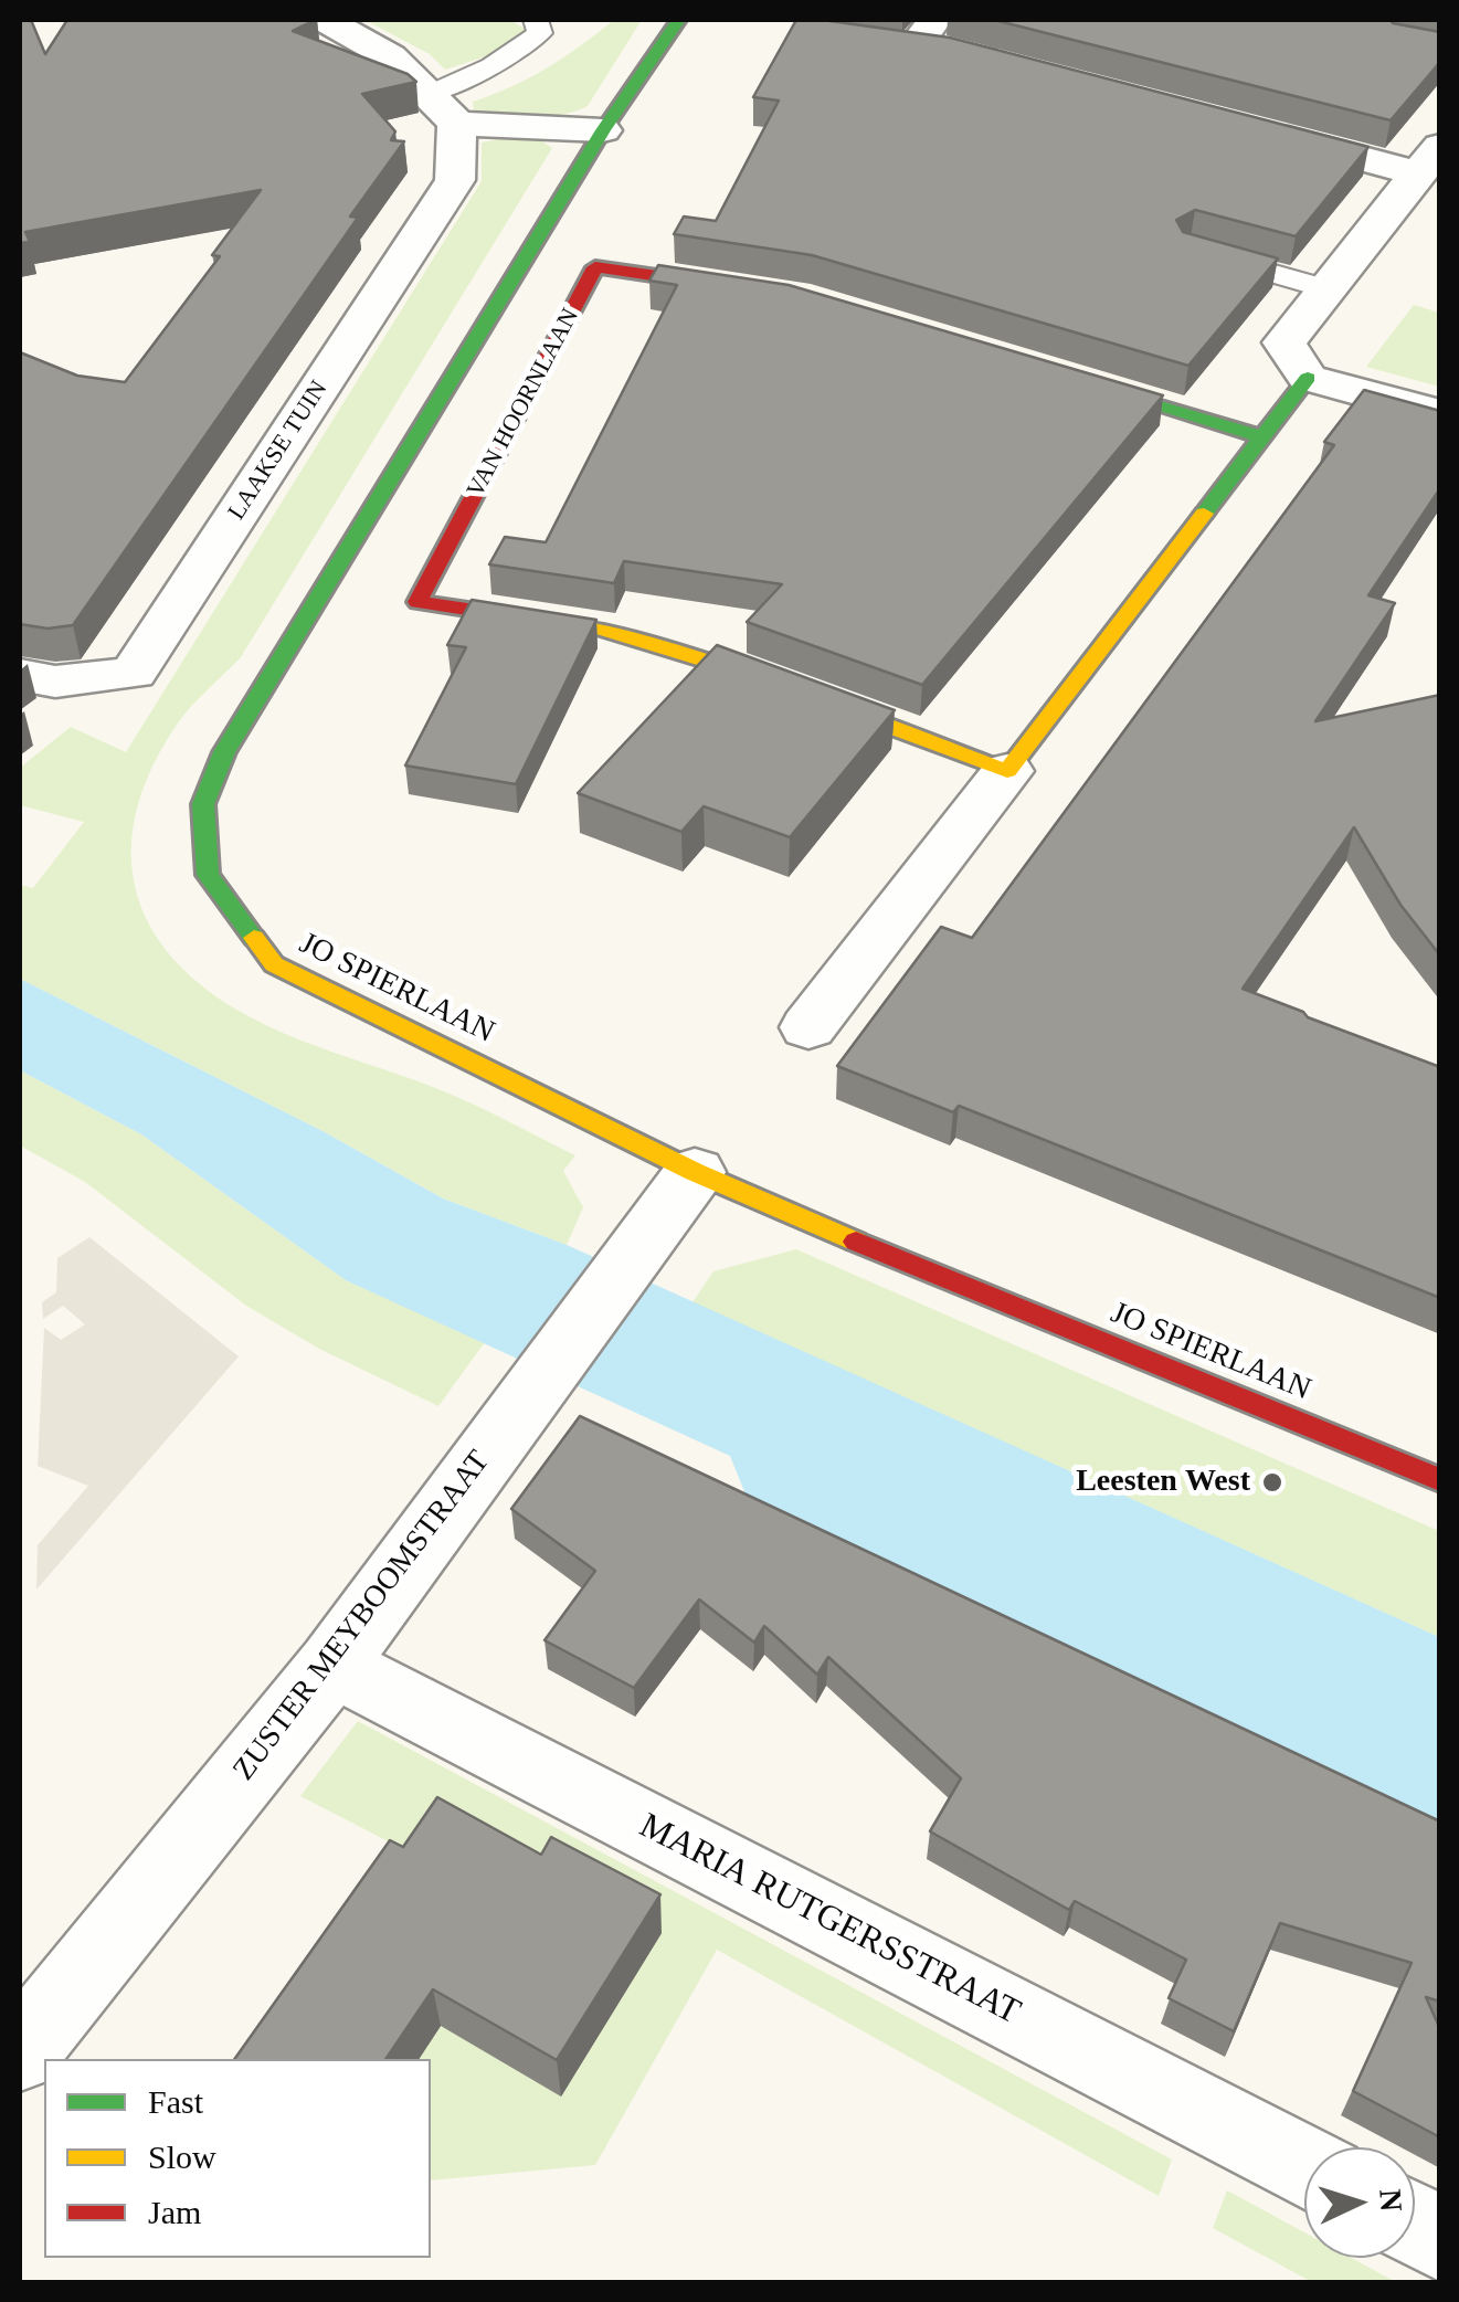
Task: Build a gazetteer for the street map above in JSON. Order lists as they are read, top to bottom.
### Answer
{
  "streets": {
    "street": [
      "VAN HOORNLAAN",
      "LAAKSE TUIN",
      "JO SPIERLAAN",
      "ZUSTER MEYBOOMSTRAAT",
      "MARIA RUTGERSSTRAAT"
    ]
  },
  "crossings": [
    ["JO SPIERLAAN", "ZUSTER MEYBOOMSTRAAT"],
    ["ZUSTER MEYBOOMSTRAAT", "MARIA RUTGERSSTRAAT"]
  ],
  "places": ["Leesten West"],
  "legend": ["Fast", "Slow", "Jam"],
  "north": "right"
}
